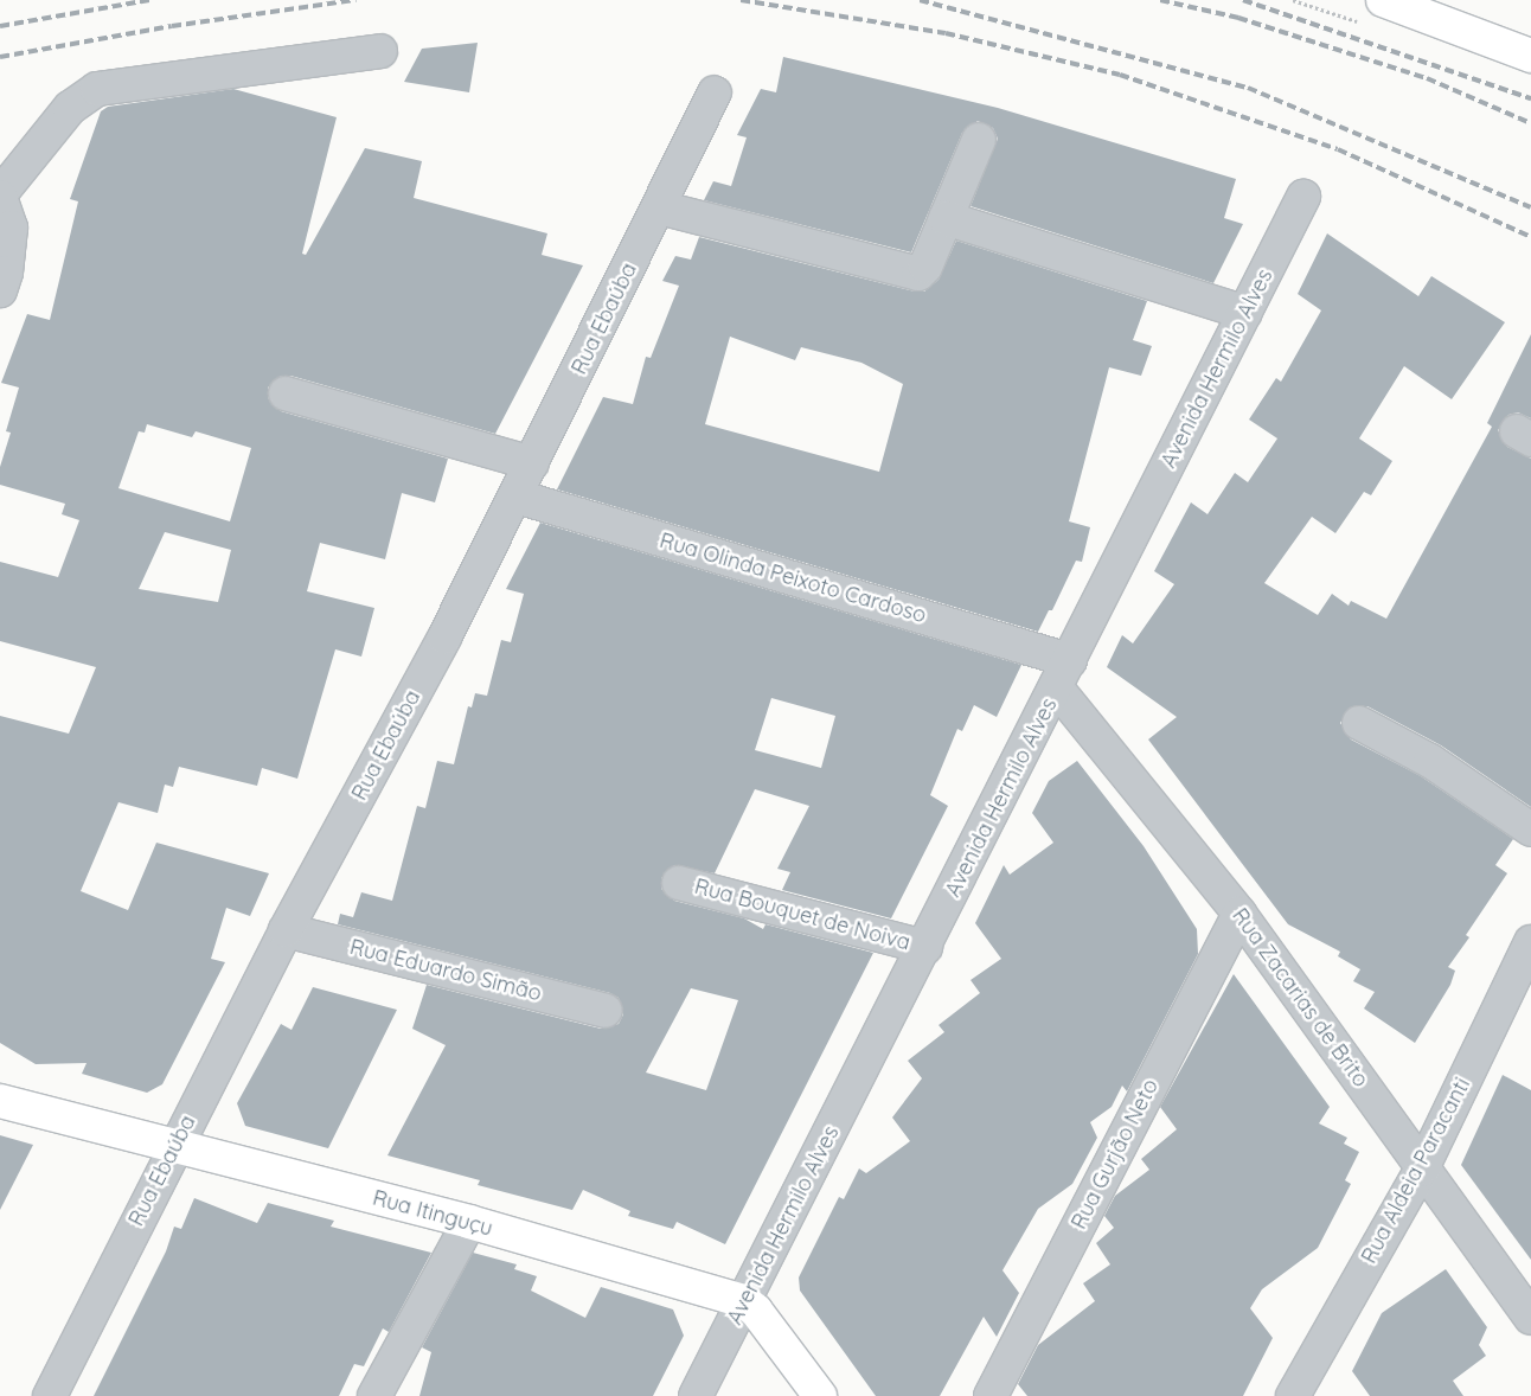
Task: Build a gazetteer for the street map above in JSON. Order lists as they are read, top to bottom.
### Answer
{
  "streets": {
    "main road": ["Rua Itinguçu"],
    "street": [
      "Rua Ebaúba",
      "Avenida Hermilo Alves",
      "Rua Olinda Peixoto Cardoso",
      "Rua Bouquet de Noiva",
      "Rua Eduardo Simão",
      "Rua Zacarias de Brito",
      "Rua Gurjão Neto",
      "Rua Aldeia Paracanti"
    ]
  },
  "crossings": [
    ["Rua Ebaúba", "Rua Olinda Peixoto Cardoso"],
    ["Rua Ebaúba", "Rua Eduardo Simão"],
    ["Rua Ebaúba", "Rua Itinguçu"],
    ["Avenida Hermilo Alves", "Rua Olinda Peixoto Cardoso"],
    ["Avenida Hermilo Alves", "Rua Bouquet de Noiva"],
    ["Avenida Hermilo Alves", "Rua Zacarias de Brito"],
    ["Avenida Hermilo Alves", "Rua Itinguçu"],
    ["Rua Olinda Peixoto Cardoso", "Rua Zacarias de Brito"],
    ["Rua Zacarias de Brito", "Rua Gurjão Neto"],
    ["Rua Zacarias de Brito", "Rua Aldeia Paracanti"]
  ]
}
